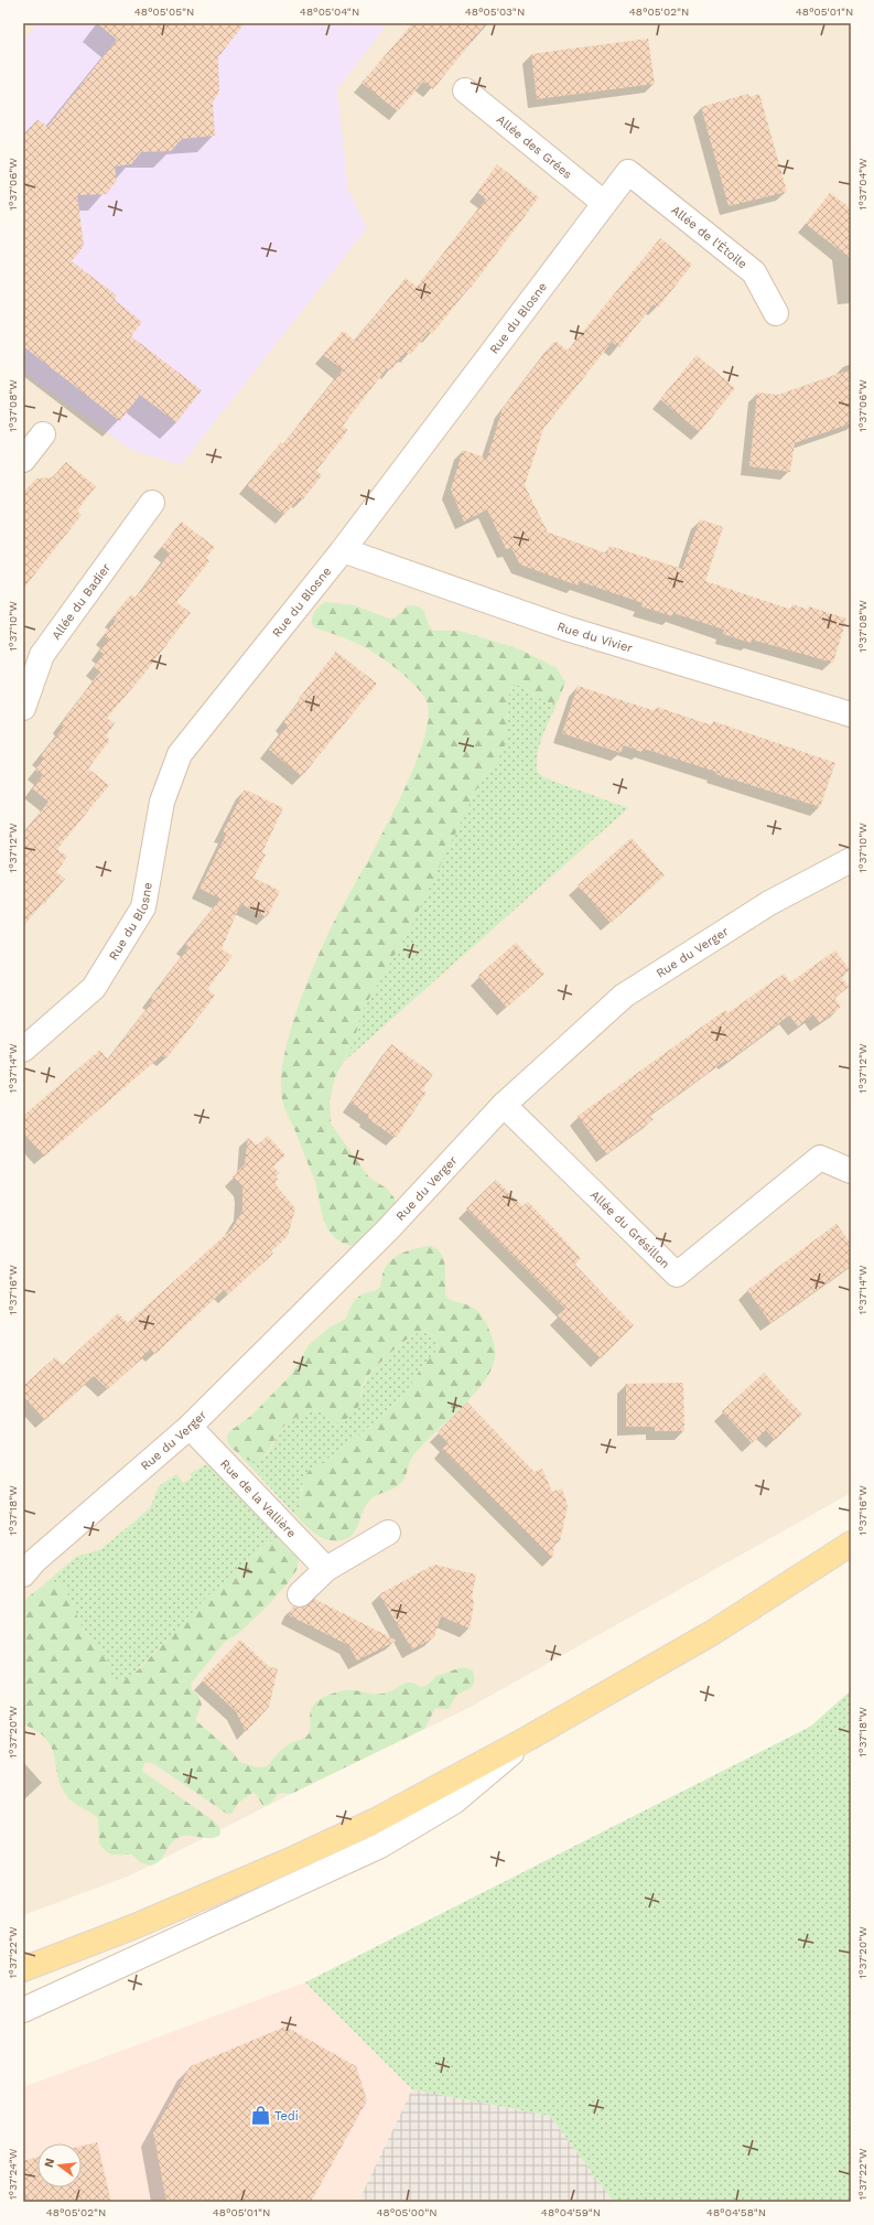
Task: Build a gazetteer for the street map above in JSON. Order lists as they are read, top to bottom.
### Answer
{
  "streets": {
    "street": [
      "Allée des Grées",
      "Allée de l'Étoile",
      "Rue du Blosne",
      "Allée du Badier",
      "Rue du Vivier",
      "Rue du Verger",
      "Allée du Grésillon",
      "Rue de la Vallière"
    ]
  },
  "crossings": [
    ["Allée des Grées", "Rue du Blosne"],
    ["Allée de l'Étoile", "Rue du Blosne"],
    ["Rue du Blosne", "Rue du Vivier"],
    ["Rue du Verger", "Allée du Grésillon"],
    ["Rue du Verger", "Rue de la Vallière"]
  ],
  "places": {
    "shop": ["Tedi"]
  },
  "north": "left",
  "coordinates": [
    "48°05'05\"N",
    "48°05'04\"N",
    "48°05'03\"N",
    "48°05'02\"N",
    "48°05'01\"N",
    "1°37'06\"W",
    "1°37'04\"W",
    "1°37'08\"W",
    "1°37'10\"W",
    "1°37'12\"W",
    "1°37'14\"W",
    "1°37'16\"W",
    "1°37'18\"W",
    "1°37'20\"W",
    "1°37'22\"W",
    "1°37'24\"W",
    "48°05'00\"N",
    "48°04'59\"N",
    "48°04'58\"N"
  ]
}
